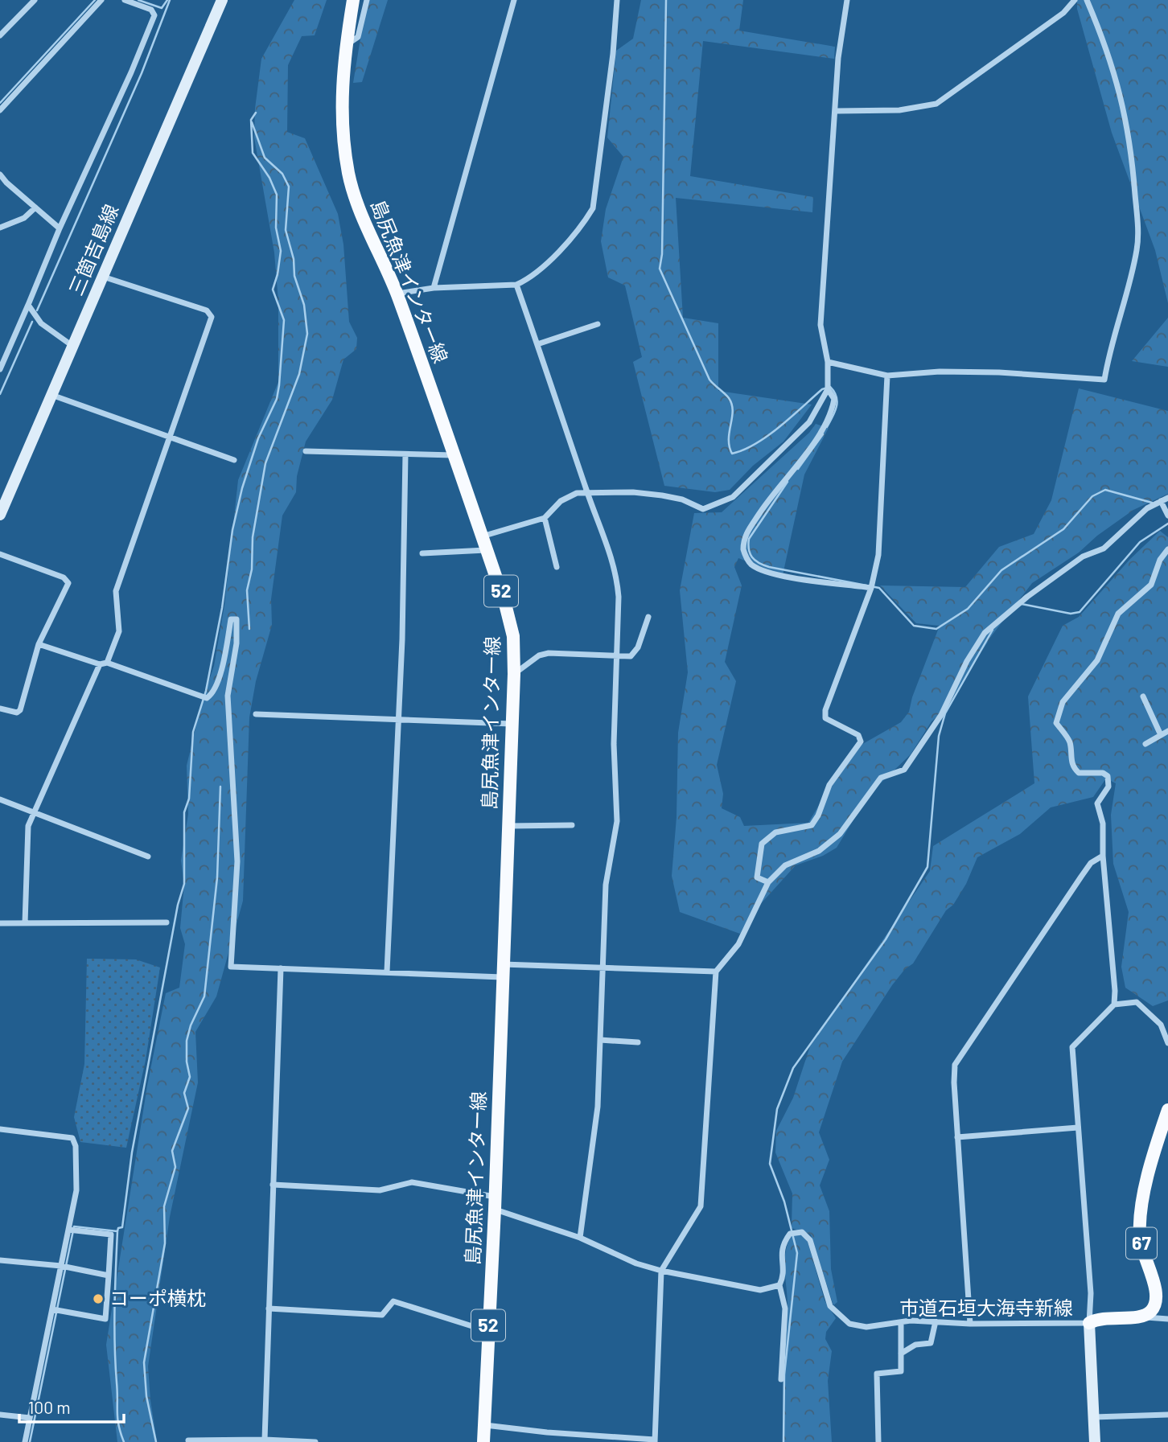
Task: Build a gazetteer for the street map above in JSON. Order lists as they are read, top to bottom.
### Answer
{
  "streets": {
    "main road": [
      "三箇吉島線",
      "島尻魚津インター線",
      "52",
      "67"
    ],
    "street": ["市道石垣大海寺新線"]
  },
  "places": ["コーポ横枕"],
  "scale_bar": "100 m"
}
